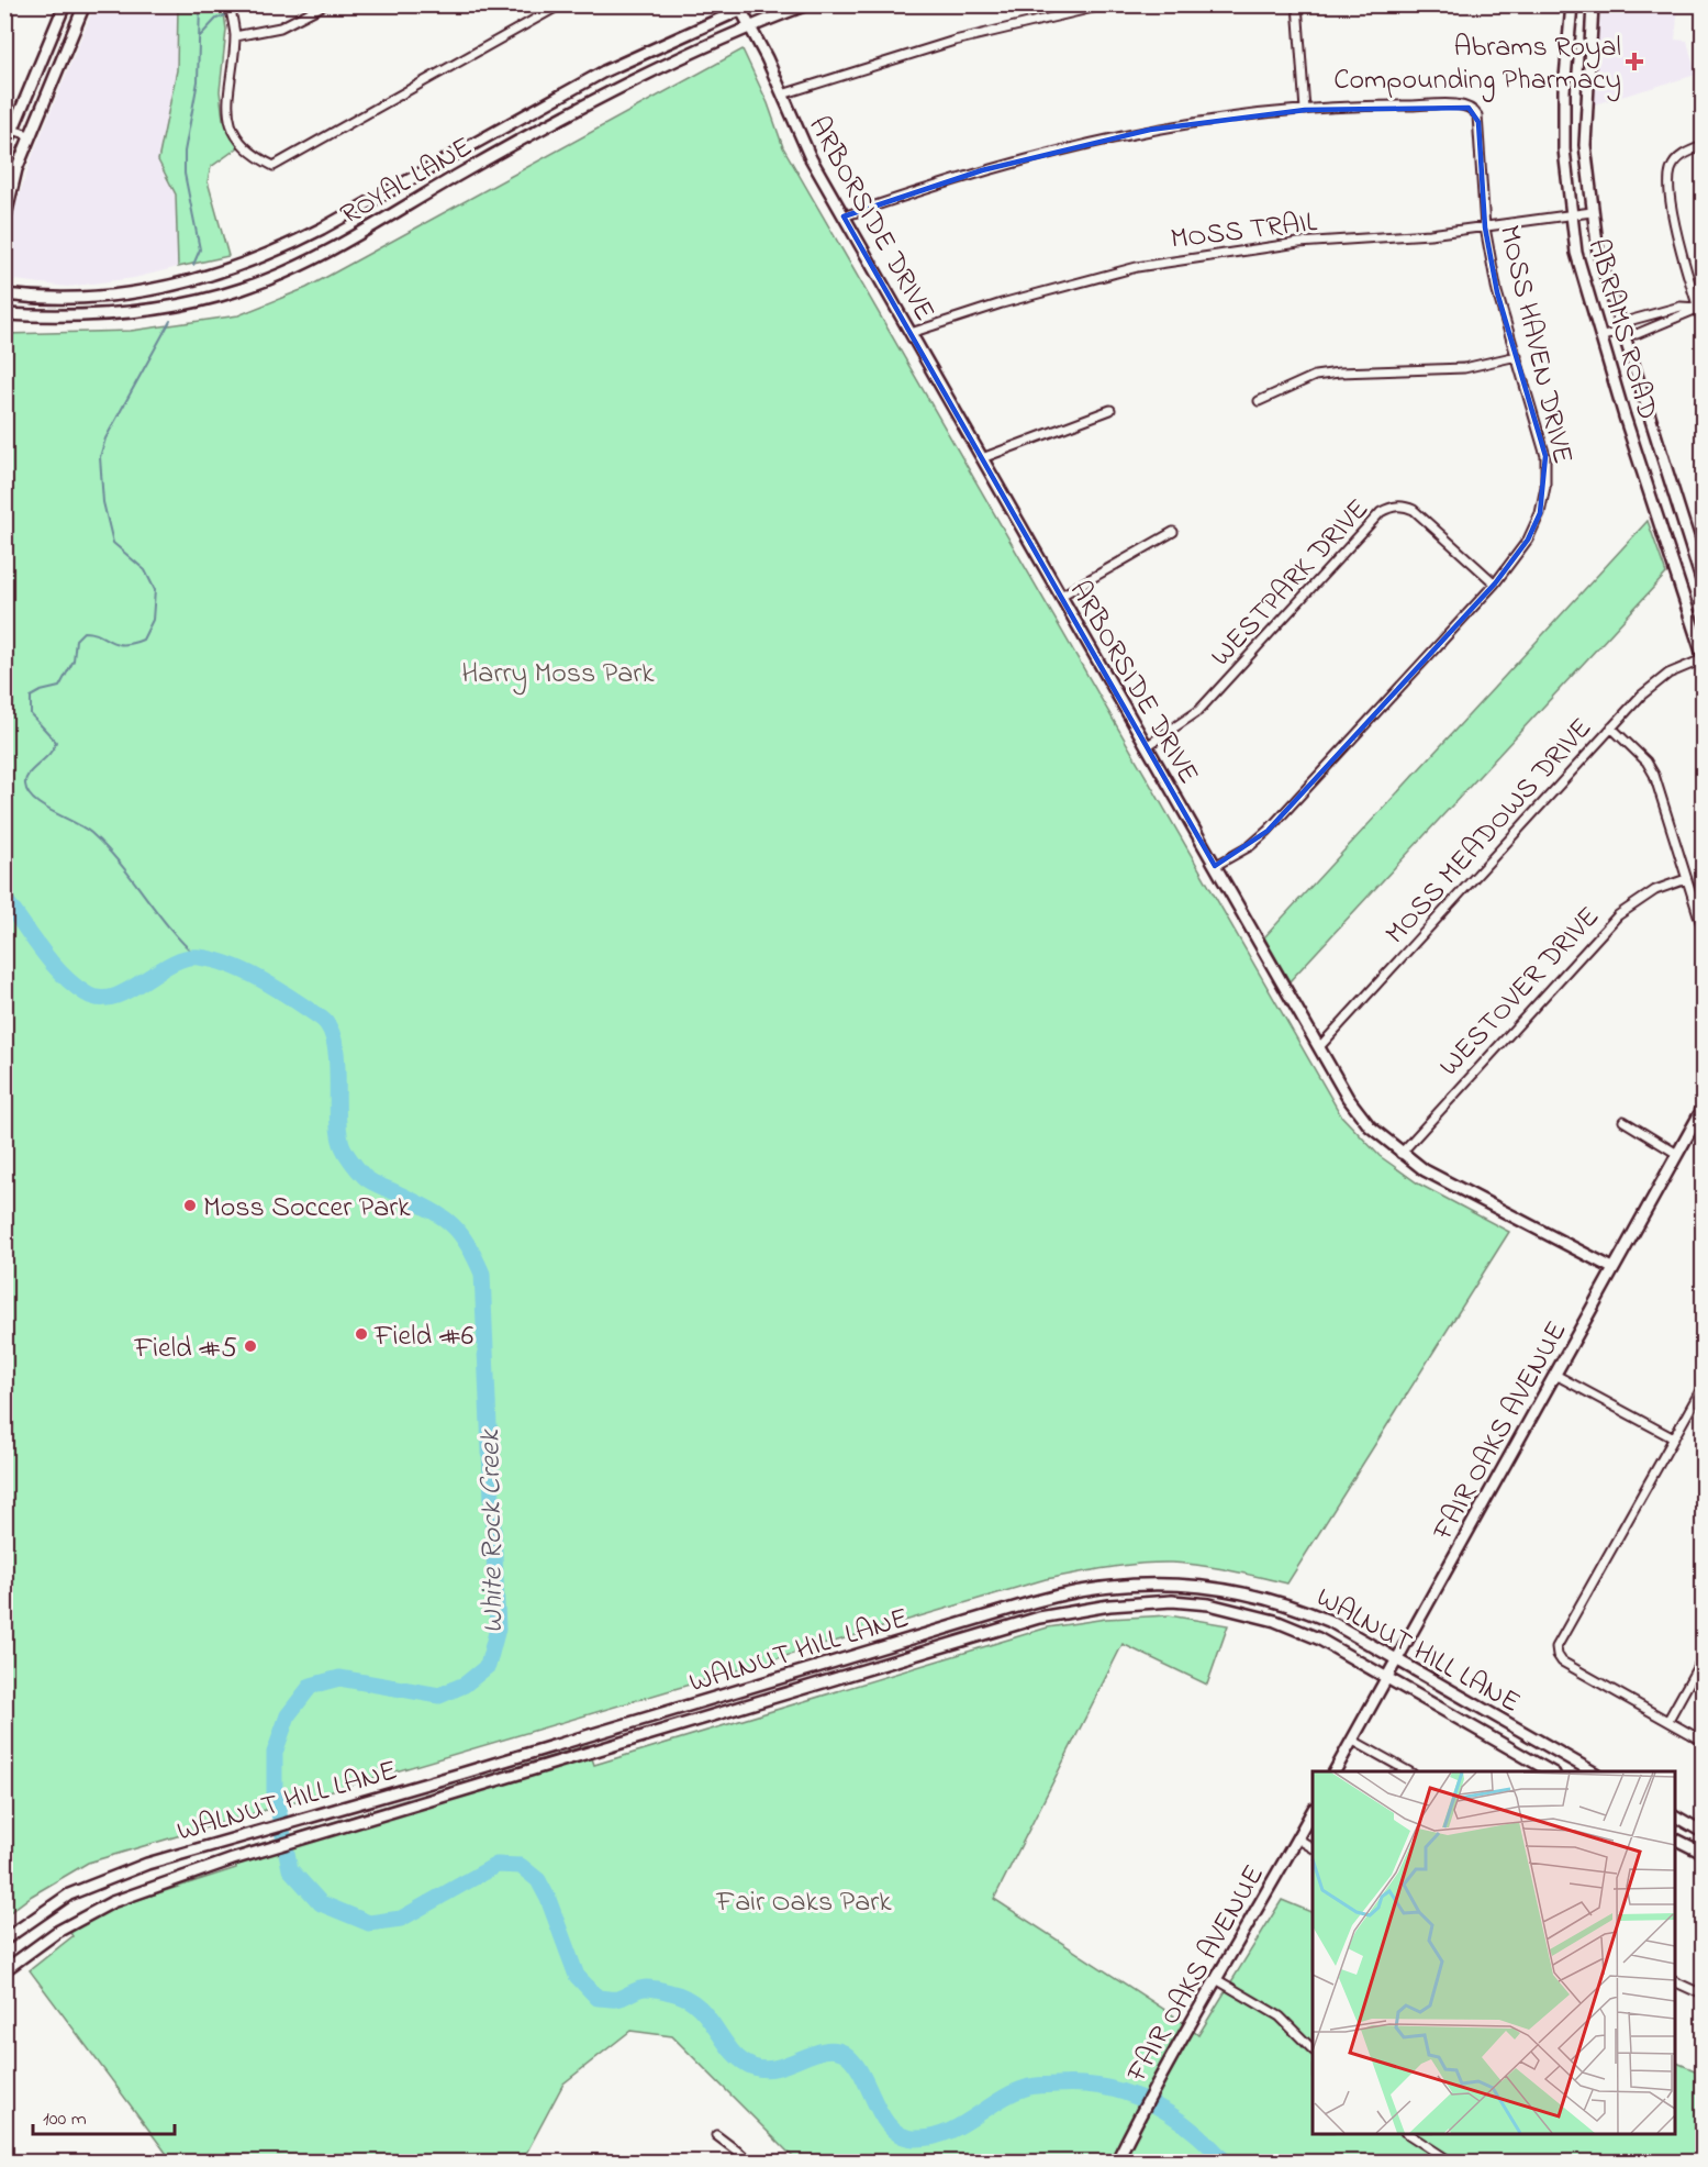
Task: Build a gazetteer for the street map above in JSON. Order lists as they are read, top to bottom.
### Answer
{
  "streets": {
    "main road": [
      "ROYAL LANE",
      "ARBORSIDE DRIVE",
      "ABRAMS ROAD",
      "FAIR OAKS AVENUE",
      "WALNUT HILL LANE"
    ],
    "street": [
      "MOSS TRAIL",
      "MOSS HAVEN DRIVE",
      "WESTPARK DRIVE",
      "MOSS MEADOWS DRIVE",
      "WESTOVER DRIVE"
    ]
  },
  "crossings": [
    ["ROYAL LANE", "ARBORSIDE DRIVE"],
    ["ARBORSIDE DRIVE", "MOSS TRAIL"],
    ["ARBORSIDE DRIVE", "MOSS HAVEN DRIVE"],
    ["ARBORSIDE DRIVE", "WESTPARK DRIVE"],
    ["ARBORSIDE DRIVE", "MOSS MEADOWS DRIVE"],
    ["ARBORSIDE DRIVE", "WESTOVER DRIVE"],
    ["ARBORSIDE DRIVE", "FAIR OAKS AVENUE"],
    ["MOSS TRAIL", "ABRAMS ROAD"],
    ["MOSS TRAIL", "MOSS HAVEN DRIVE"],
    ["ABRAMS ROAD", "MOSS MEADOWS DRIVE"],
    ["MOSS HAVEN DRIVE", "WESTPARK DRIVE"],
    ["FAIR OAKS AVENUE", "WALNUT HILL LANE"]
  ],
  "water": ["White Rock Creek"],
  "parks": ["Harry Moss Park", "Fair Oaks Park"],
  "places": {
    "health": ["Abrams Royal Compounding Pharmacy"],
    "other": ["Moss Soccer Park", "Field #6", "Field #5"]
  },
  "scale_bar": "100 m"
}
